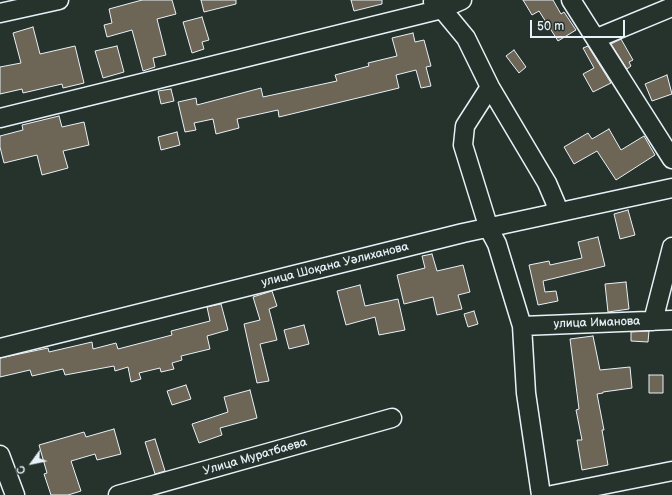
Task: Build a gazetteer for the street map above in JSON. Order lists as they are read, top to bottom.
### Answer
{
  "streets": {
    "street": ["улица Шоқана Уәлиханова", "улица Иманова", "Улица Муратбаева"]
  },
  "scale_bar": "50 m",
  "north": "bottom left"
}
